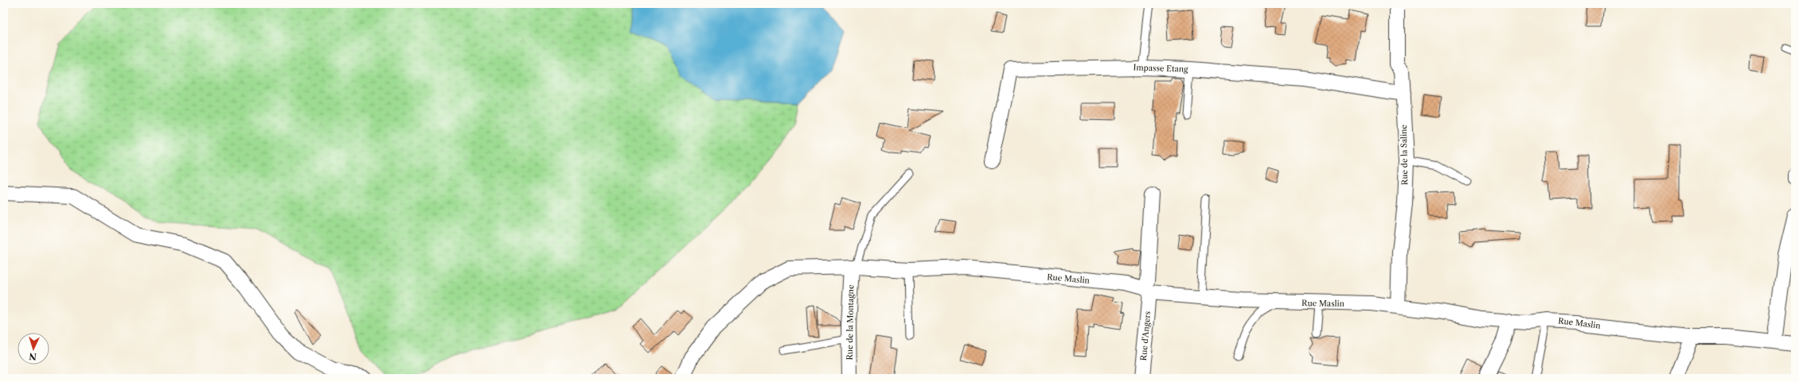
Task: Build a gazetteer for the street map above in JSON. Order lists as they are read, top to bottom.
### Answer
{
  "streets": {
    "street": [
      "Impasse Etang",
      "Rue de la Saline",
      "Rue Maslin",
      "Rue de la Montagne",
      "Rue d'Angers"
    ]
  },
  "crossings": [
    ["Impasse Etang", "Rue de la Saline"],
    ["Rue de la Saline", "Rue Maslin"],
    ["Rue Maslin", "Rue de la Montagne"],
    ["Rue Maslin", "Rue d'Angers"]
  ],
  "north": "bottom"
}
